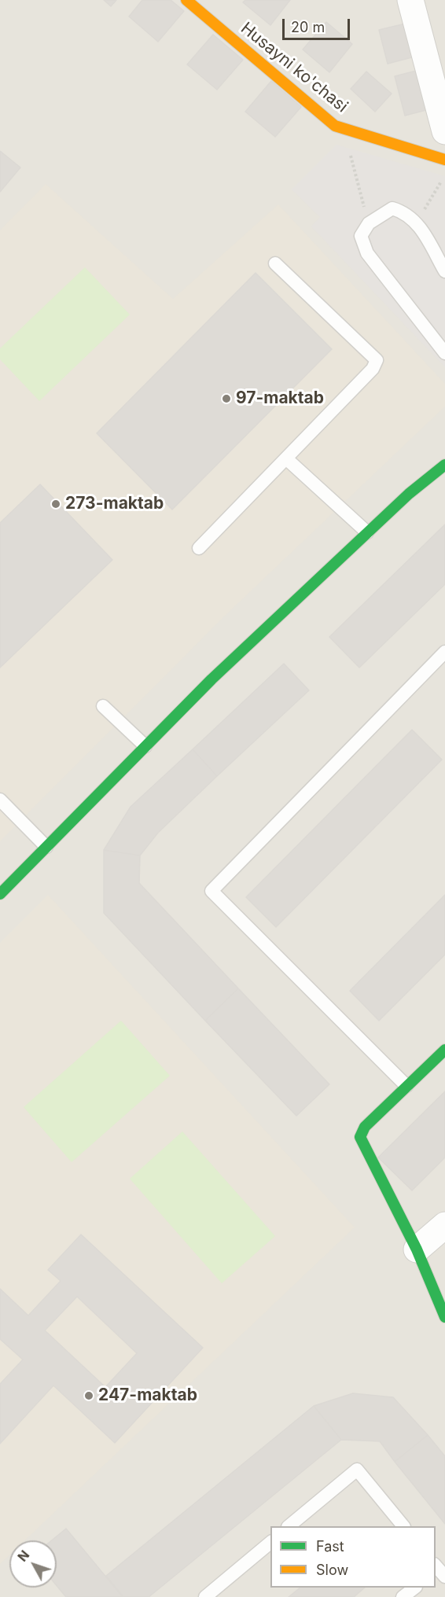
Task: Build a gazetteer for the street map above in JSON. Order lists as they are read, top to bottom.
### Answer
{
  "streets": {
    "street": ["Husayni ko'chasi"]
  },
  "places": ["97-maktab", "273-maktab", "247-maktab"],
  "legend": ["Fast", "Slow"],
  "scale_bar": "20 m",
  "north": "top left"
}
